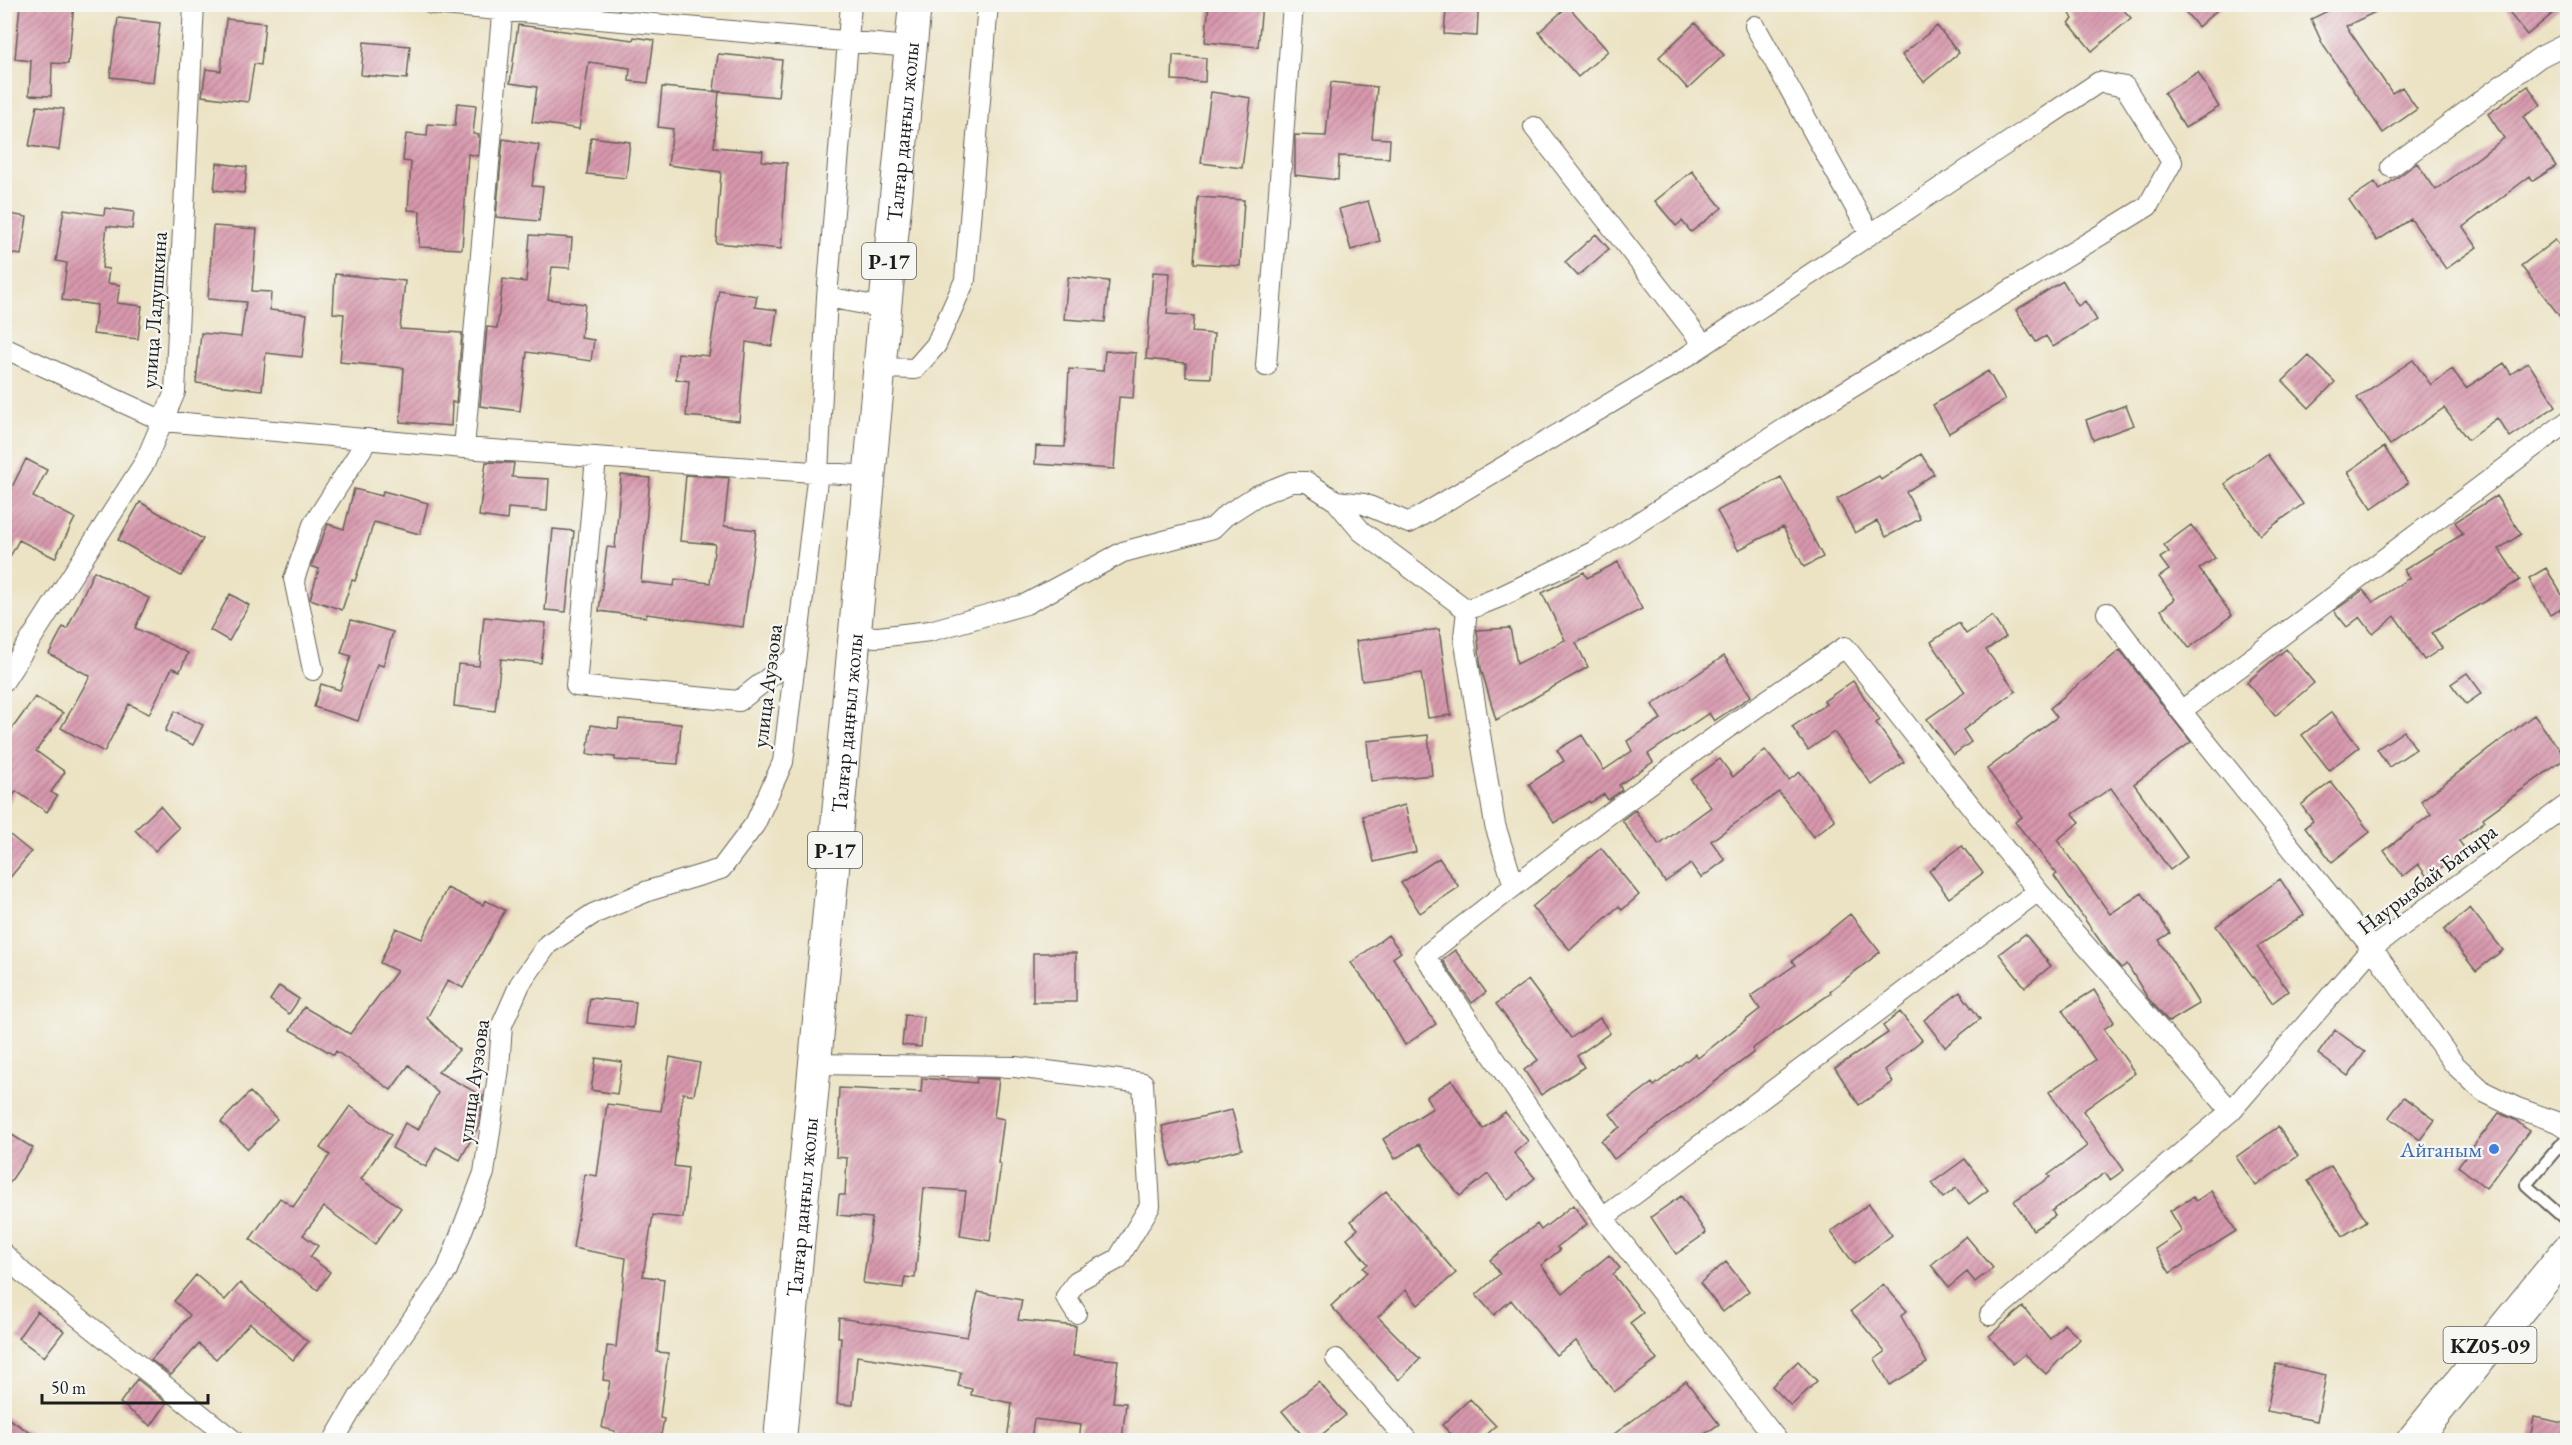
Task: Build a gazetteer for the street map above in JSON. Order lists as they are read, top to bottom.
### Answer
{
  "streets": {
    "main road": ["Талғар даңғыл жолы", "P-17", "KZ05-09"],
    "street": ["улица Ладушкина", "улица Ауэзова", "Наурызбай Батыра"]
  },
  "places": ["Айганым"],
  "scale_bar": "50 m"
}
